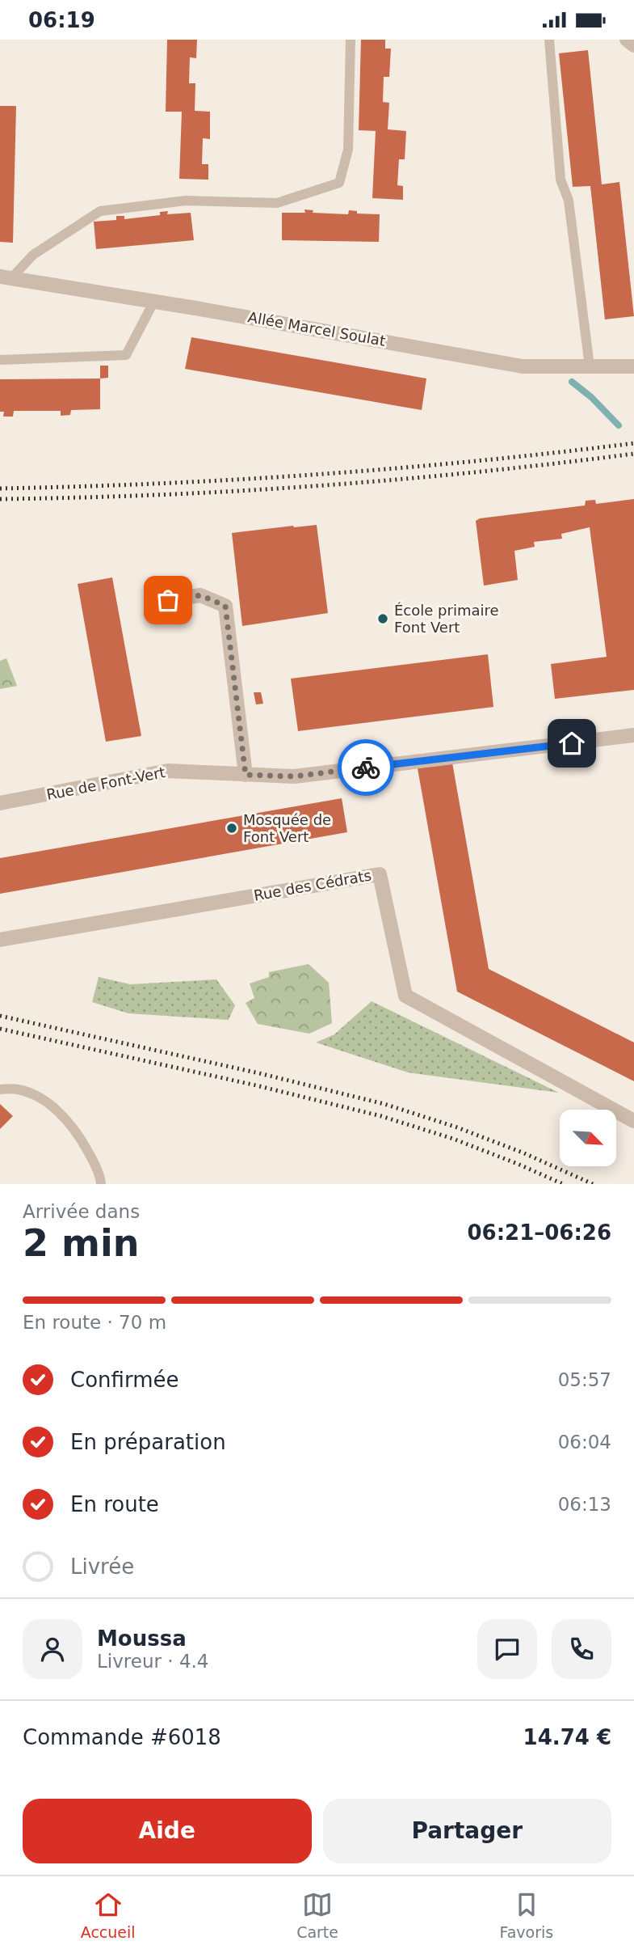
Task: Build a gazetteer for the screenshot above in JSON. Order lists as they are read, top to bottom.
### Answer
{
  "streets": {
    "street": ["Allée Marcel Soulat", "Rue de Font-Vert", "Rue des Cédrats"]
  },
  "places": ["École primaire Font Vert", "Mosquée de Font Vert"],
  "north": "bottom right",
  "page": {
    "status": "06:19",
    "heading": ["2 min", "Arrivée dans", "06:21–06:26"],
    "panel": [
      "Moussa",
      "Livreur · 4.4",
      "Commande #6018",
      "14.74 €"
    ],
    "bar": "En route · 70 m",
    "list": [
      ["Confirmée", "05:57"],
      ["En préparation", "06:04"],
      ["En route", "06:13"],
      "Livrée"
    ],
    "buttons": ["Aide", "Partager"],
    "tabs": ["Accueil", "Carte", "Favoris"]
  }
}
